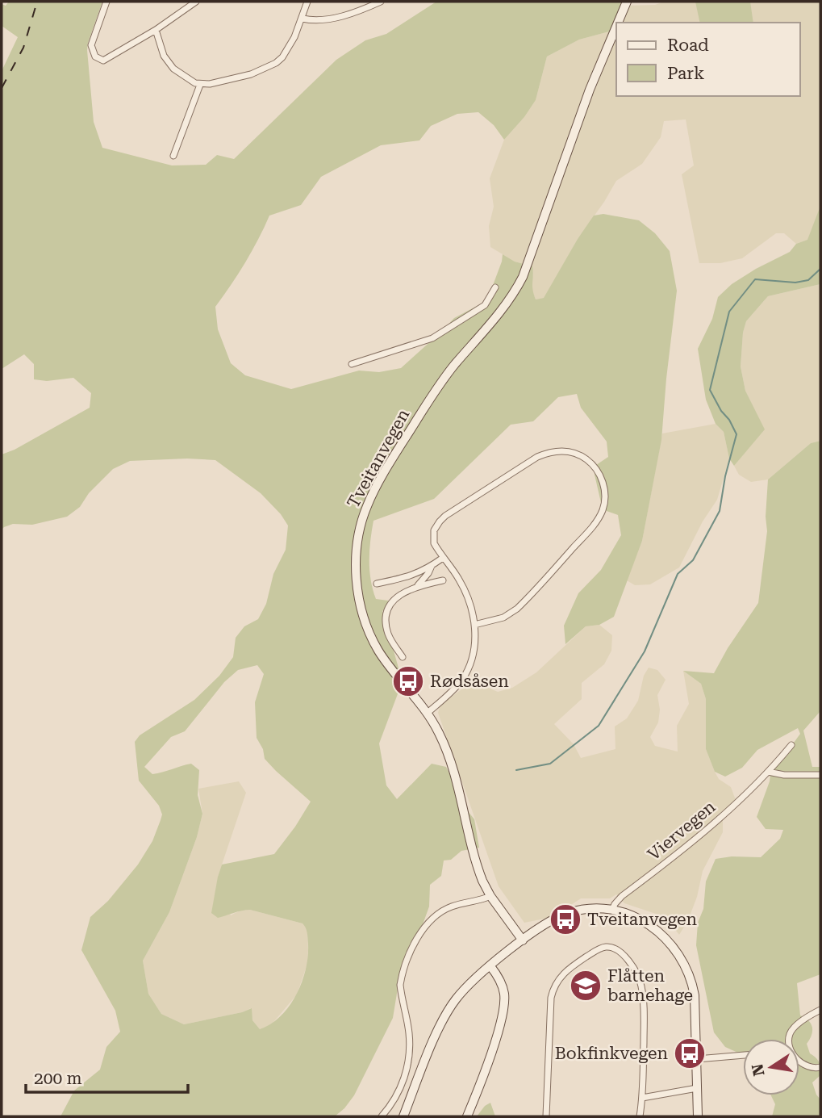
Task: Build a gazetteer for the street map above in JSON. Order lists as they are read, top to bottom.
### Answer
{
  "streets": {
    "main road": ["Tveitanvegen"],
    "street": ["Viervegen"]
  },
  "places": {
    "bus stop": ["Rødsåsen", "Tveitanvegen", "Bokfinkvegen"],
    "school or university": ["Flåtten barnehage"]
  },
  "legend": ["Road", "Park"],
  "scale_bar": "200 m",
  "north": "left"
}
